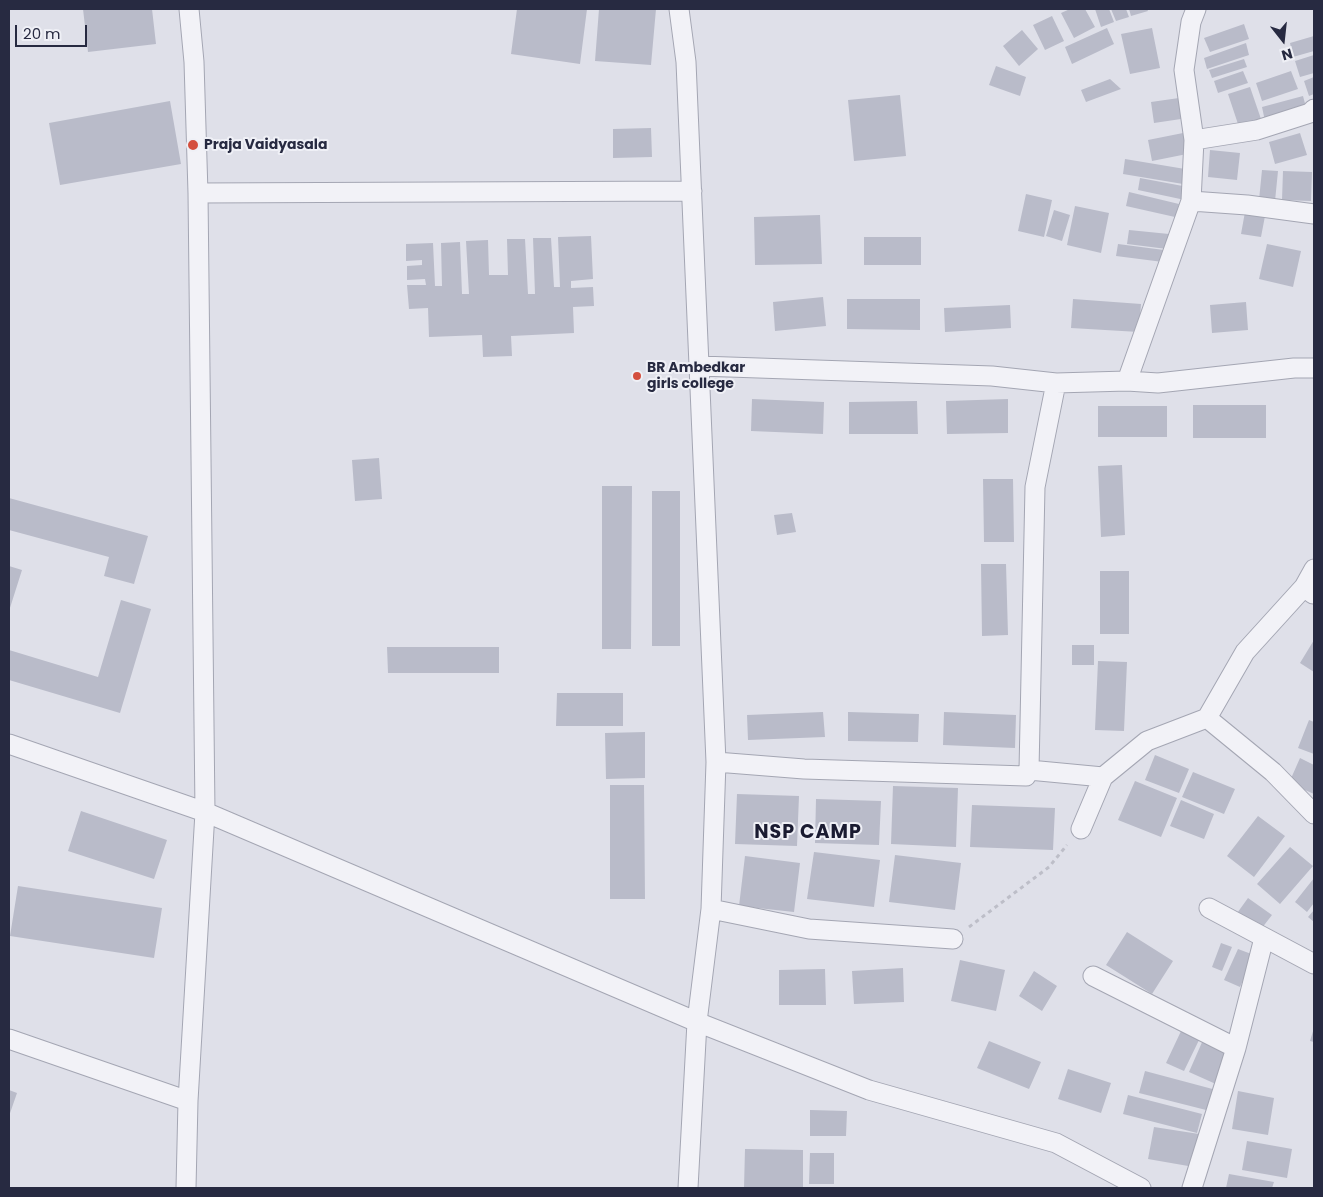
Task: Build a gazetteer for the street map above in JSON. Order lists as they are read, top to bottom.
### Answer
{
  "districts": ["NSP CAMP"],
  "places": ["Praja Vaidyasala", "BR Ambedkar girls college"],
  "scale_bar": "20 m",
  "north": "bottom"
}
